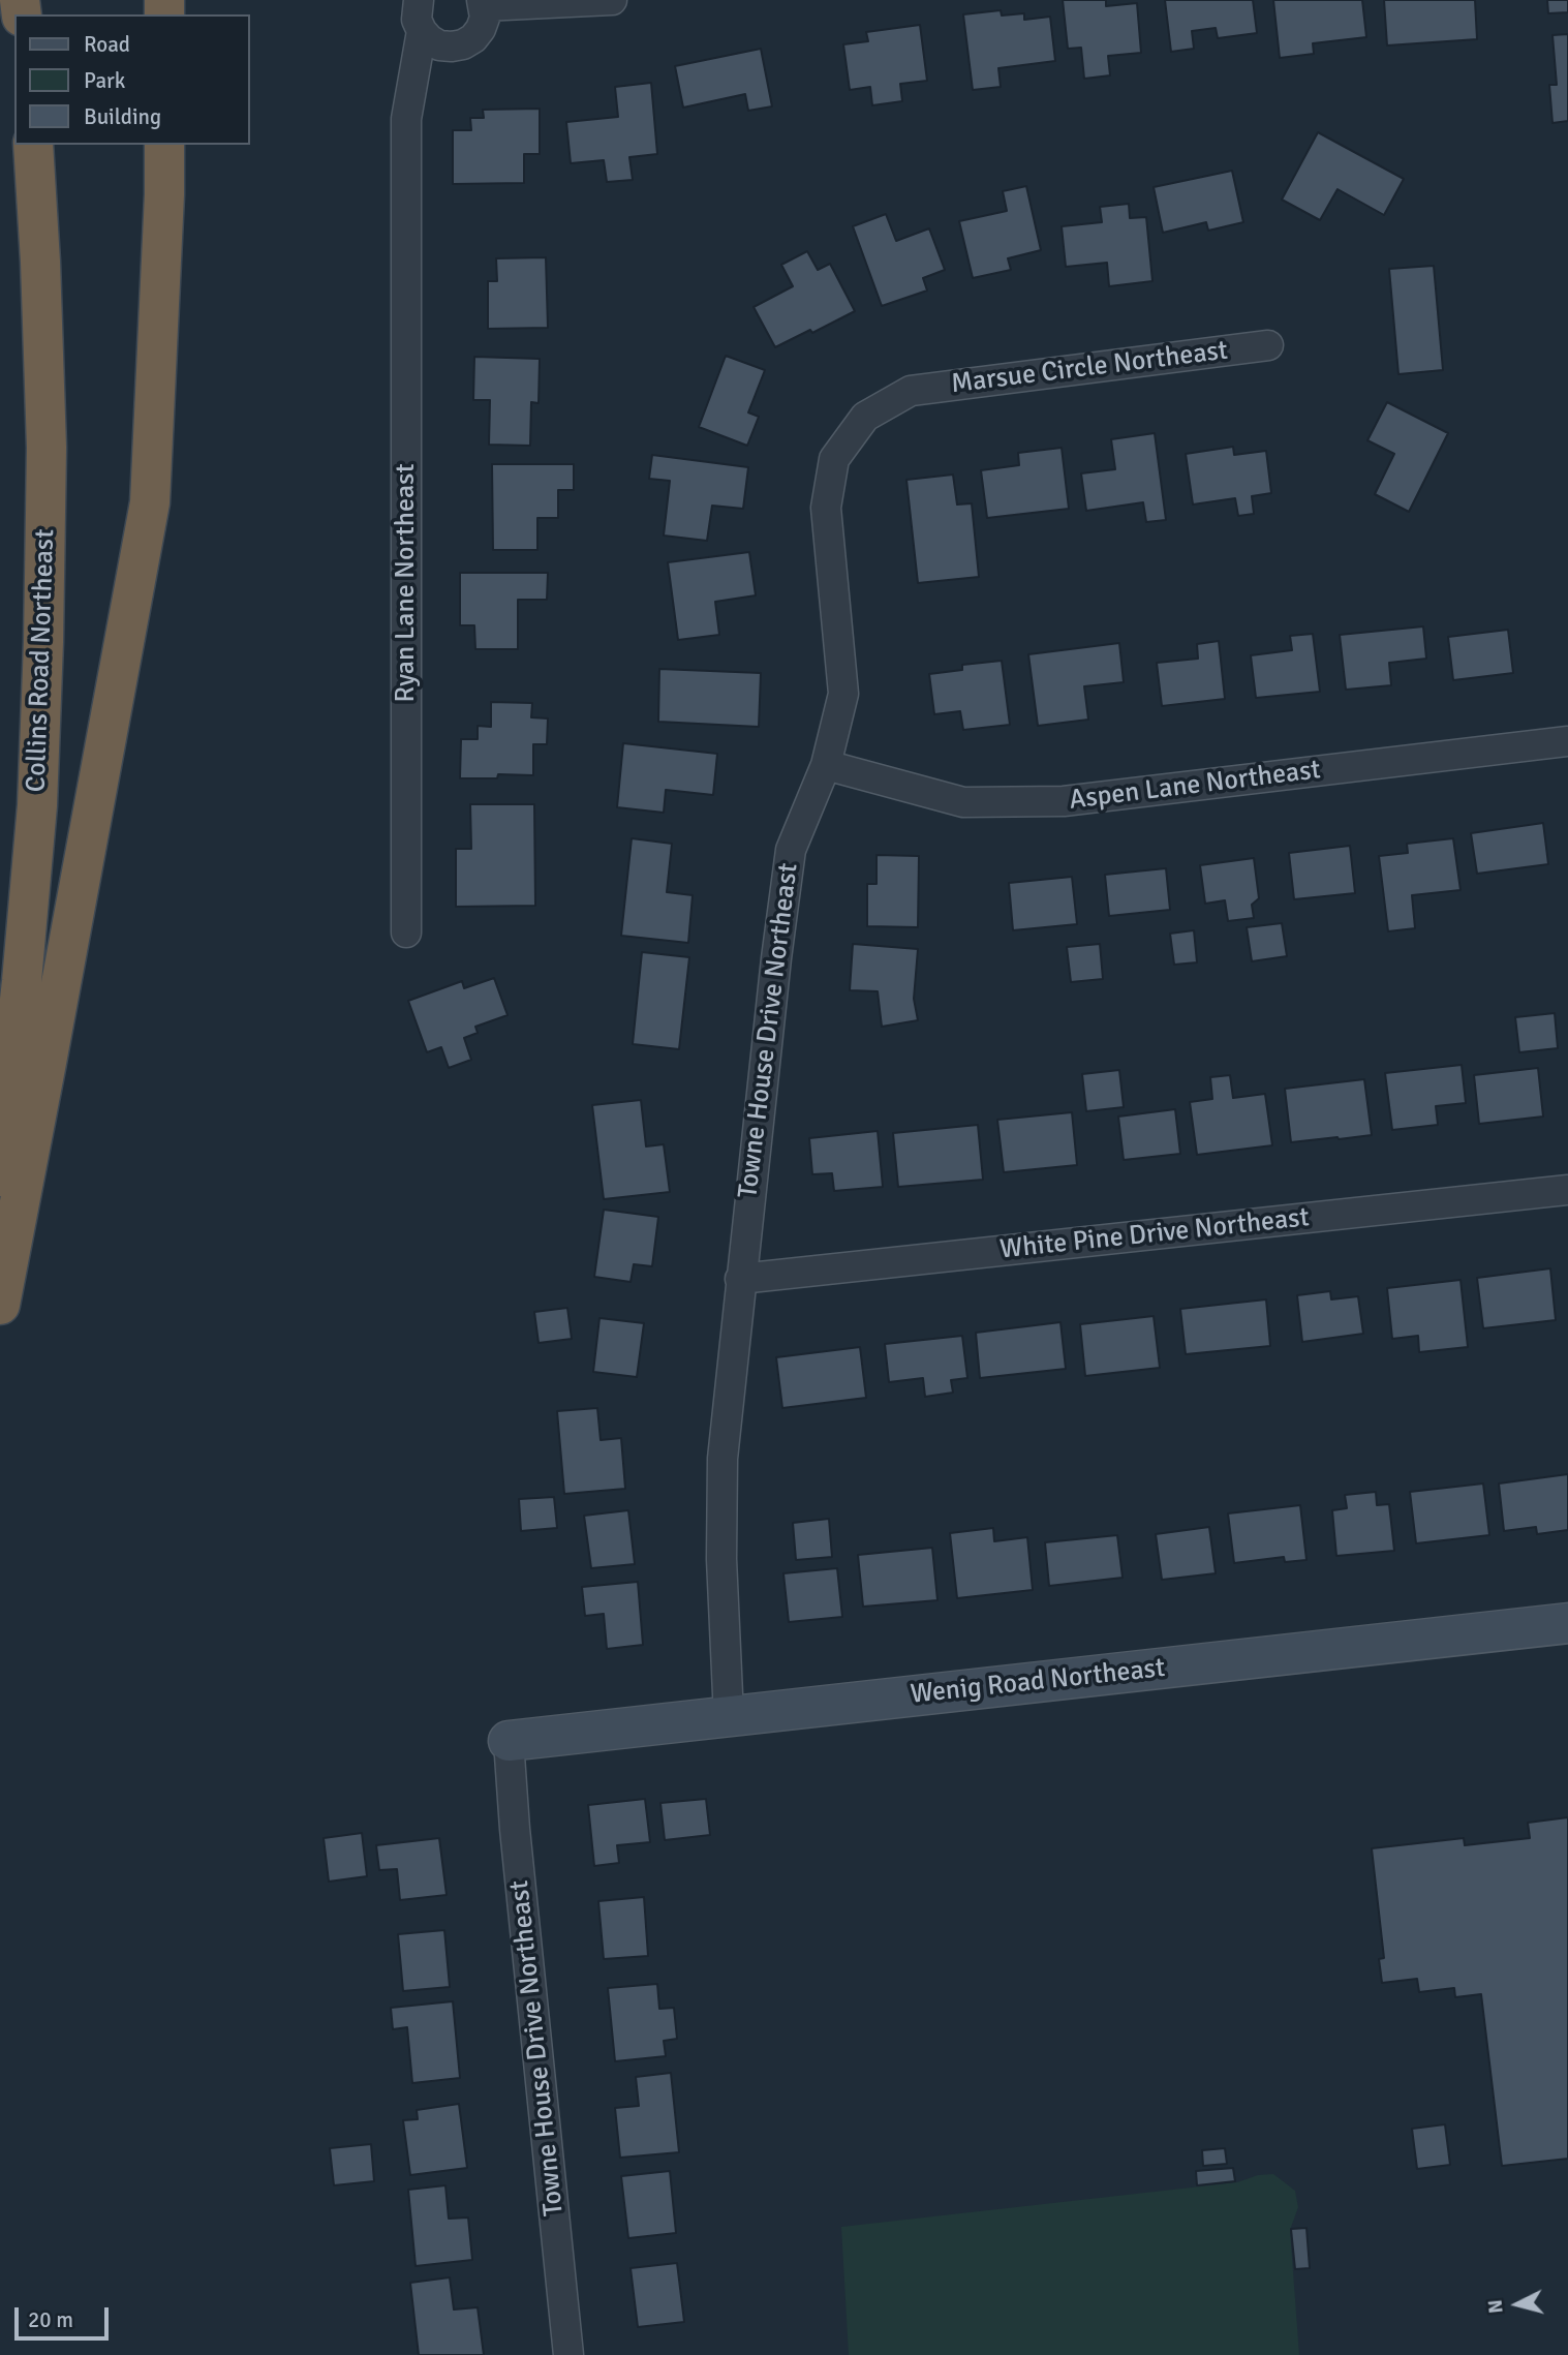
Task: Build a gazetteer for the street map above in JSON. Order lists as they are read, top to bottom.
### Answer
{
  "streets": {
    "highway": ["Collins Road Northeast"],
    "street": [
      "Marsue Circle Northeast",
      "Ryan Lane Northeast",
      "Aspen Lane Northeast",
      "Towne House Drive Northeast",
      "White Pine Drive Northeast",
      "Wenig Road Northeast"
    ]
  },
  "crossings": [
    ["Marsue Circle Northeast", "Towne House Drive Northeast"],
    ["Aspen Lane Northeast", "Towne House Drive Northeast"],
    ["Towne House Drive Northeast", "White Pine Drive Northeast"],
    ["Towne House Drive Northeast", "Wenig Road Northeast"]
  ],
  "legend": ["Road", "Park", "Building"],
  "scale_bar": "20 m",
  "north": "left"
}
